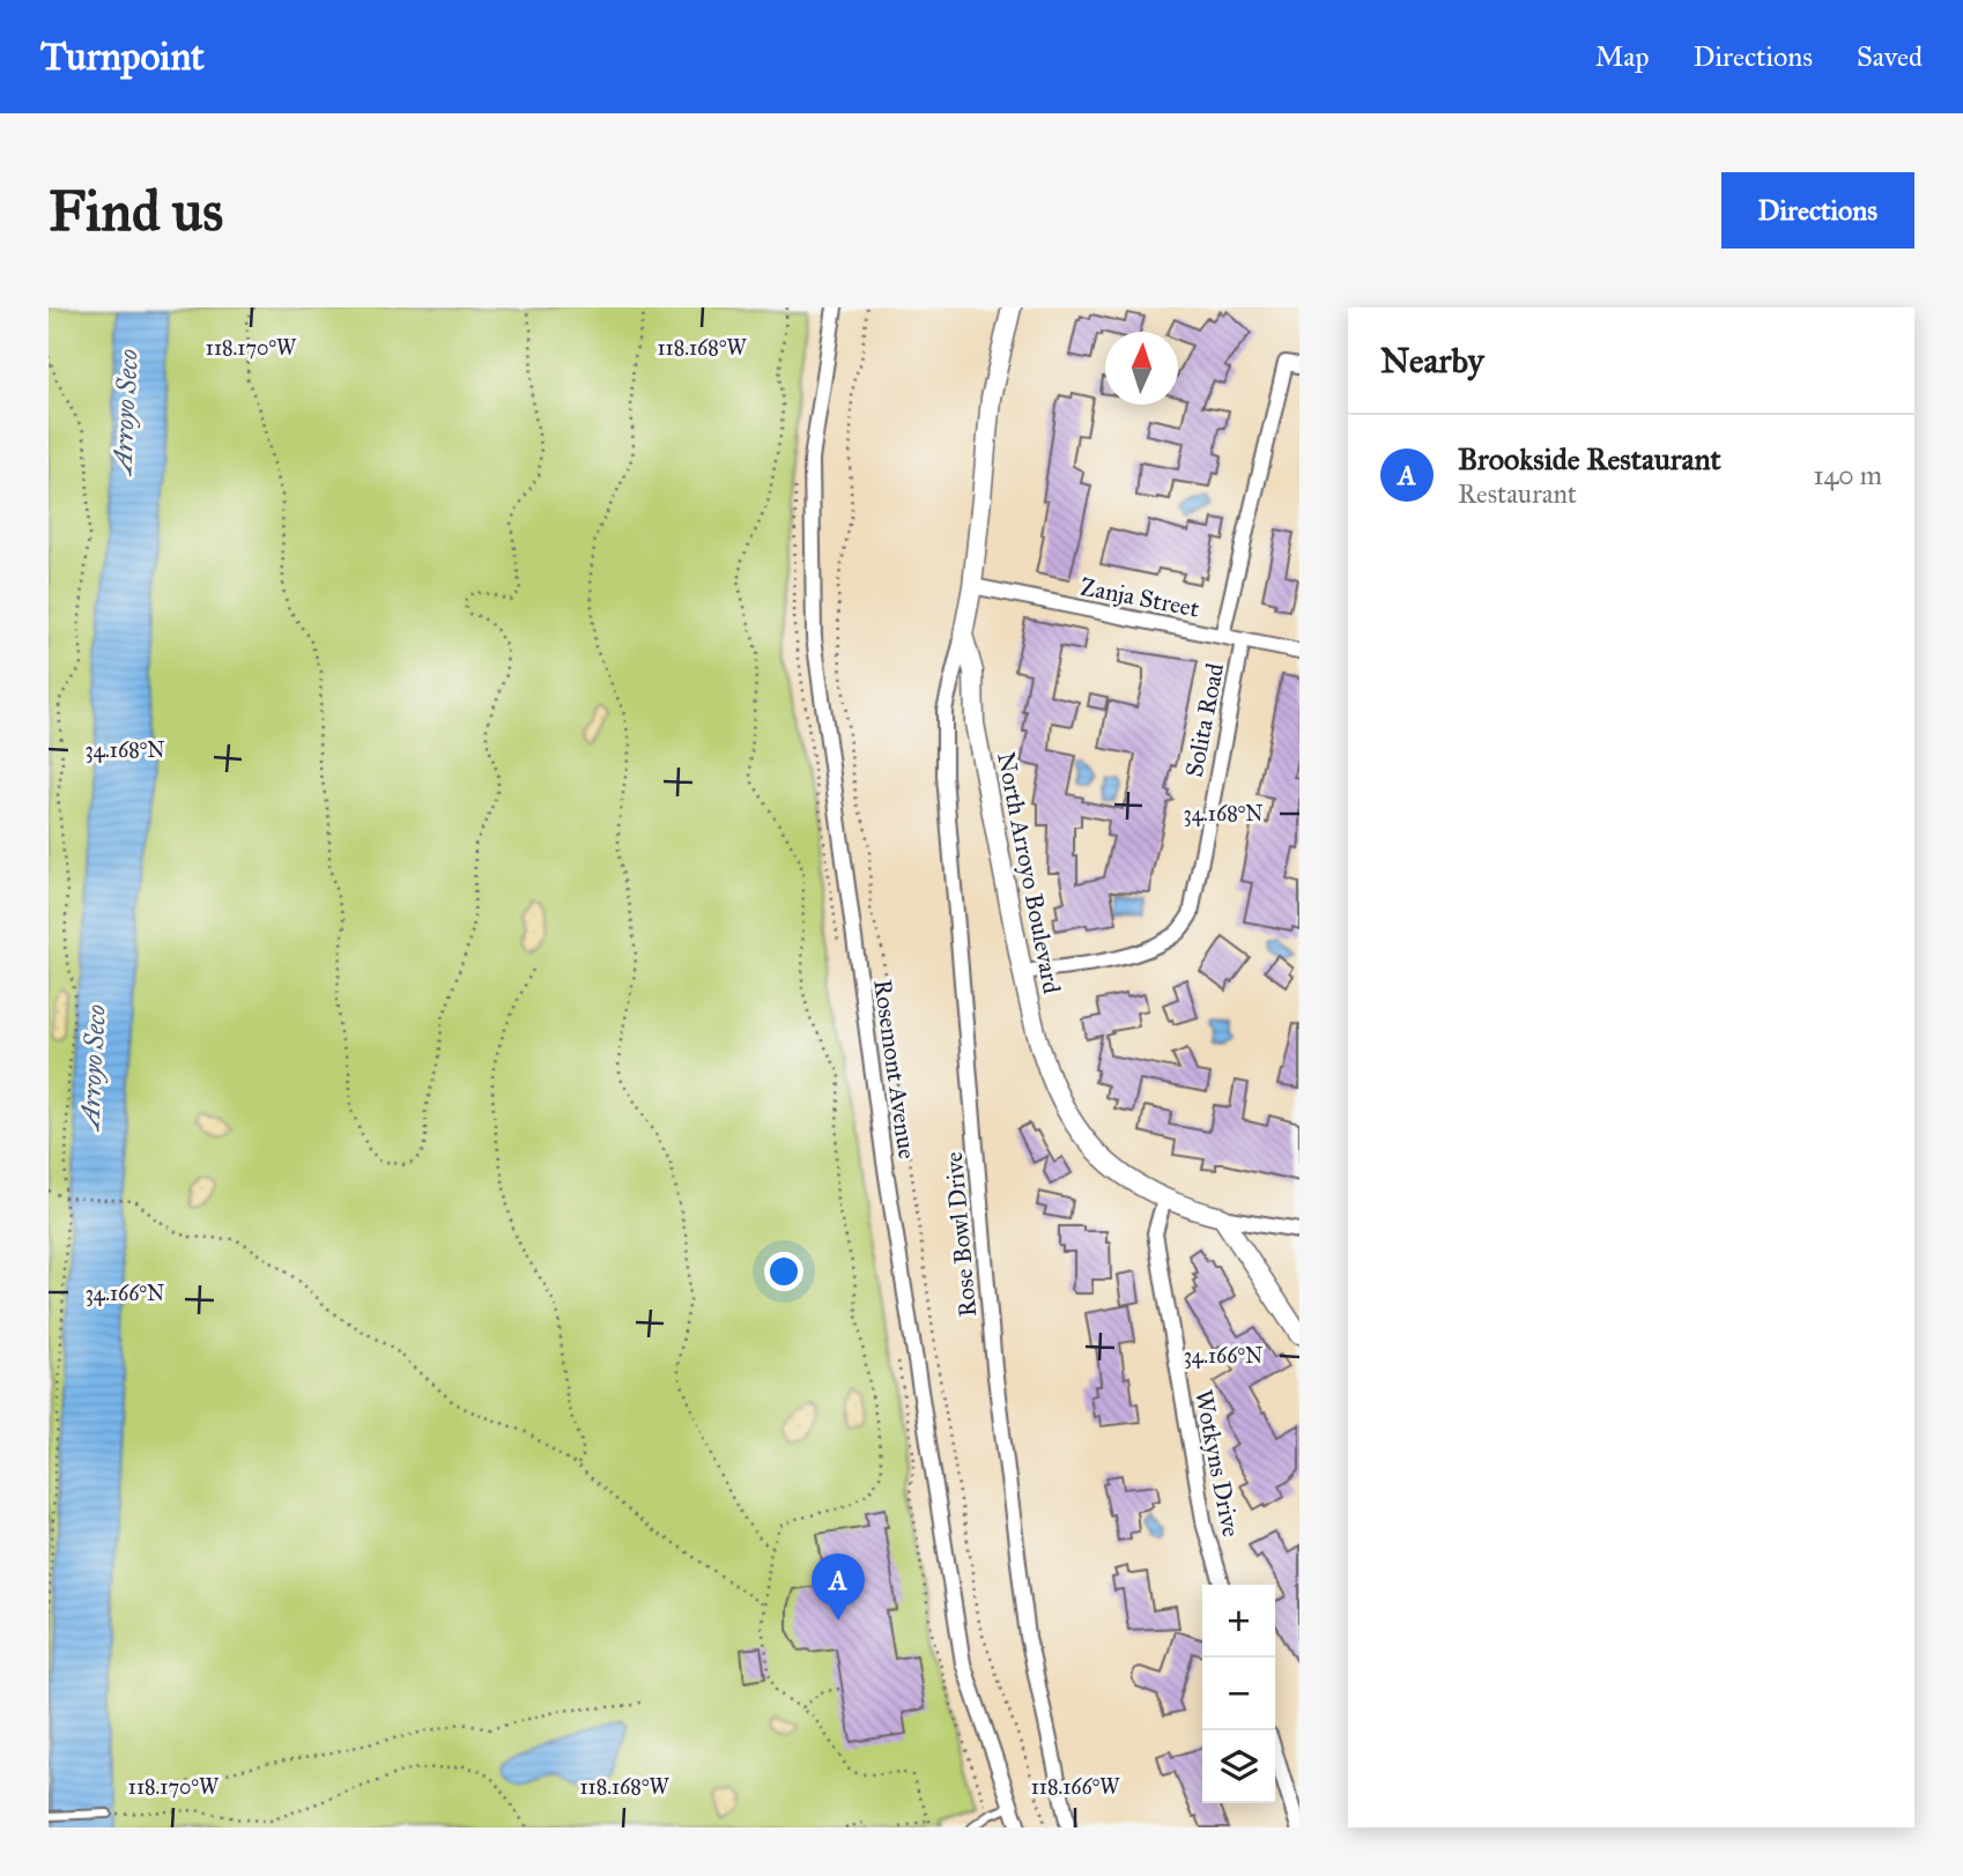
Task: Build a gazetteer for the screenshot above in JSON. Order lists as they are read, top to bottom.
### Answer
{
  "streets": {
    "street": [
      "Zanja Street",
      "Solita Road",
      "North Arroyo Boulevard",
      "Rosemont Avenue",
      "Rose Bowl Drive",
      "Wotkyns Drive"
    ]
  },
  "crossings": [
    ["Zanja Street", "Solita Road"],
    ["Zanja Street", "North Arroyo Boulevard"],
    ["Solita Road", "North Arroyo Boulevard"],
    ["North Arroyo Boulevard", "Rose Bowl Drive"],
    ["North Arroyo Boulevard", "Wotkyns Drive"]
  ],
  "water": ["Arroyo Seco"],
  "north": "top",
  "page": {
    "header": "Turnpoint",
    "nav": ["Map", "Directions", "Saved"],
    "buttons": "Directions",
    "title": "Find us",
    "heading": "Nearby",
    "list": [
      {
        "mark": "A",
        "name": "Brookside Restaurant",
        "note": "Restaurant",
        "value": "140 m"
      }
    ],
    "pins": "A",
    "map_buttons": ["+", "−"]
  },
  "coordinates": [
    "118.170°W",
    "118.168°W",
    "34.168°N",
    "34.166°N",
    "118.166°W"
  ]
}
